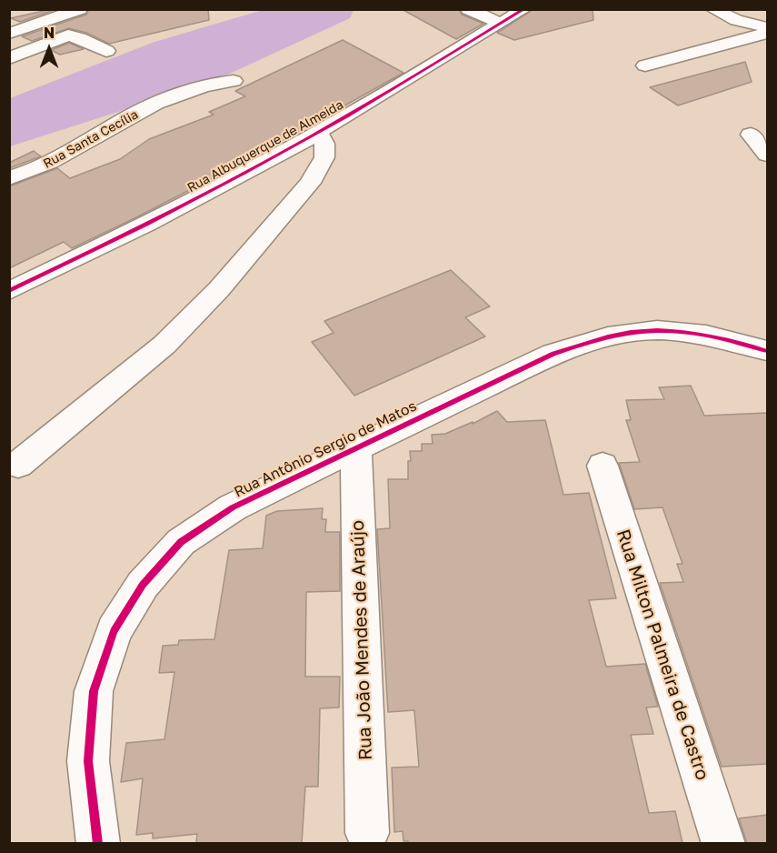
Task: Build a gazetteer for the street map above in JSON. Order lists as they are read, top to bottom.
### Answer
{
  "streets": {
    "street": [
      "Rua Santa Cecília",
      "Rua Albuquerque de Almeida",
      "Rua Antônio Sergio de Matos",
      "Rua João Mendes de Araújo",
      "Rua Milton Palmeira de Castro"
    ]
  },
  "crossings": [
    ["Rua Antônio Sergio de Matos", "Rua João Mendes de Araújo"]
  ],
  "north": "top"
}
